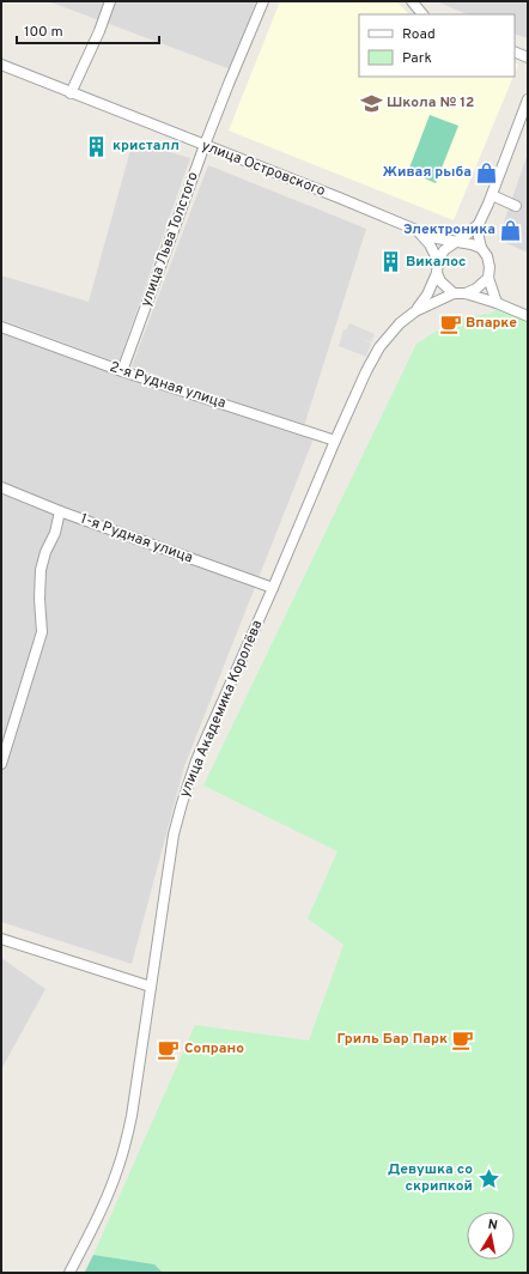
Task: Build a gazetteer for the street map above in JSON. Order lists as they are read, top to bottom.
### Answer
{
  "streets": {
    "street": [
      "улица Островского",
      "улица Льва Толстого",
      "2-я Рудная улица",
      "1-я Рудная улица",
      "улица Академика Королёва"
    ]
  },
  "crossings": [
    ["улица Островского", "улица Льва Толстого"],
    ["улица Льва Толстого", "2-я Рудная улица"],
    ["2-я Рудная улица", "улица Академика Королёва"],
    ["1-я Рудная улица", "улица Академика Королёва"]
  ],
  "places": {
    "school or university": ["Школа № 12"],
    "building": ["кристалл", "Викалос"],
    "shop": ["Живая рыба", "Электроника"],
    "cafe": ["Впарке", "Гриль Бар Парк", "Сопрано"],
    "place": ["Девушка со скрипкой"]
  },
  "legend": ["Road", "Park"],
  "scale_bar": "100 m",
  "north": "top"
}
